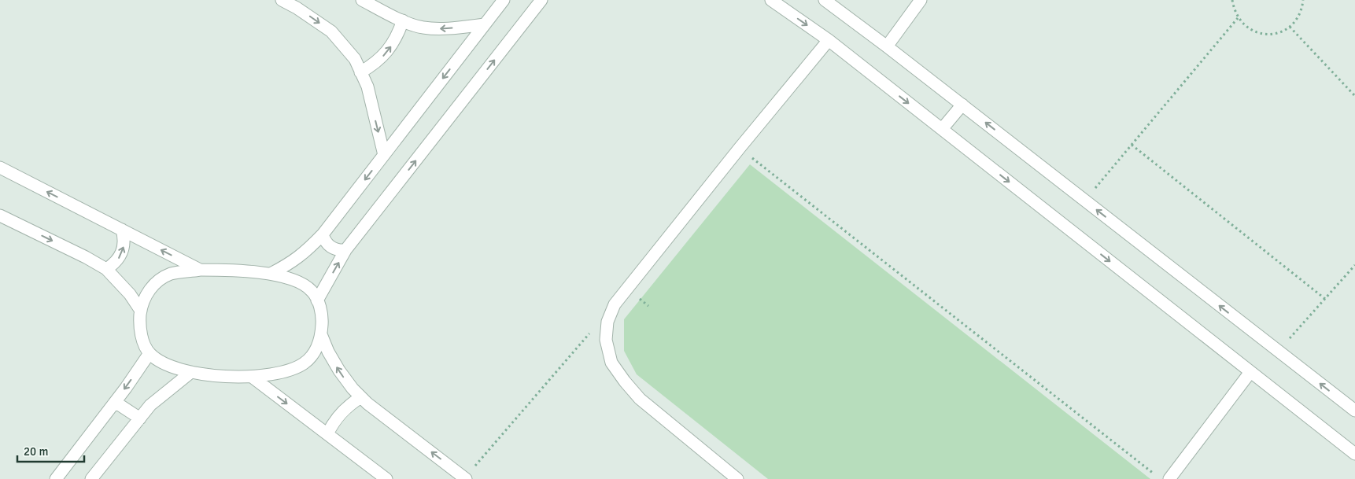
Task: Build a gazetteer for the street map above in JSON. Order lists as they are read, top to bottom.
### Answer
{
  "scale_bar": "20 m"
}
